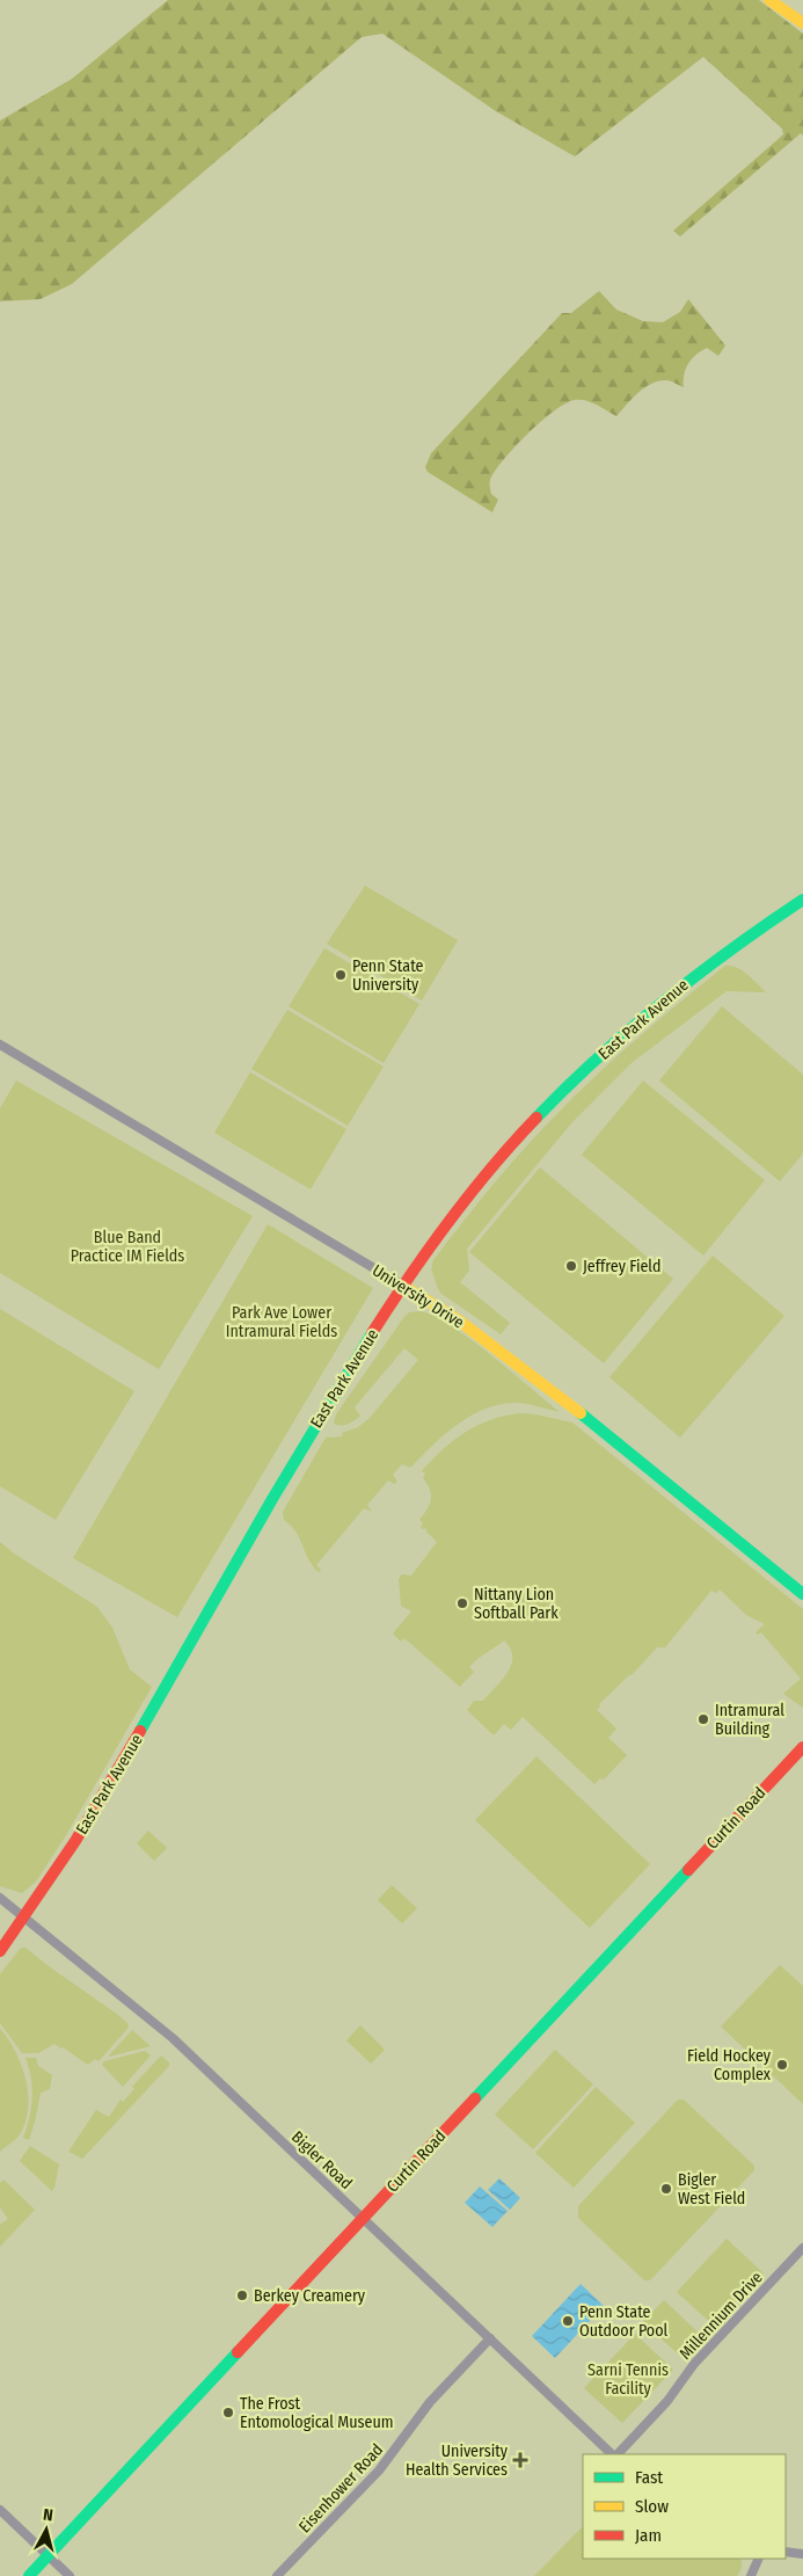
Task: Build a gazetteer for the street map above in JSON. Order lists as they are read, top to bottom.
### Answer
{
  "streets": {
    "main road": ["East Park Avenue", "University Drive", "Curtin Road"],
    "street": ["Bigler Road", "Millennium Drive", "Eisenhower Road"]
  },
  "crossings": [
    ["East Park Avenue", "University Drive"],
    ["East Park Avenue", "Bigler Road"],
    ["Curtin Road", "Bigler Road"],
    ["Bigler Road", "Eisenhower Road"]
  ],
  "parks": ["Blue Band Practice IM Fields", "Park Ave Lower Intramural Fields", "Sarni Tennis Facility"],
  "places": {
    "other": [
      "Penn State University",
      "Jeffrey Field",
      "Nittany Lion Softball Park",
      "Intramural Building",
      "Field Hockey Complex",
      "Bigler West Field",
      "Berkey Creamery",
      "Penn State Outdoor Pool",
      "The Frost Entomological Museum"
    ],
    "health": ["University Health Services"]
  },
  "legend": ["Fast", "Slow", "Jam"],
  "north": "top"
}
